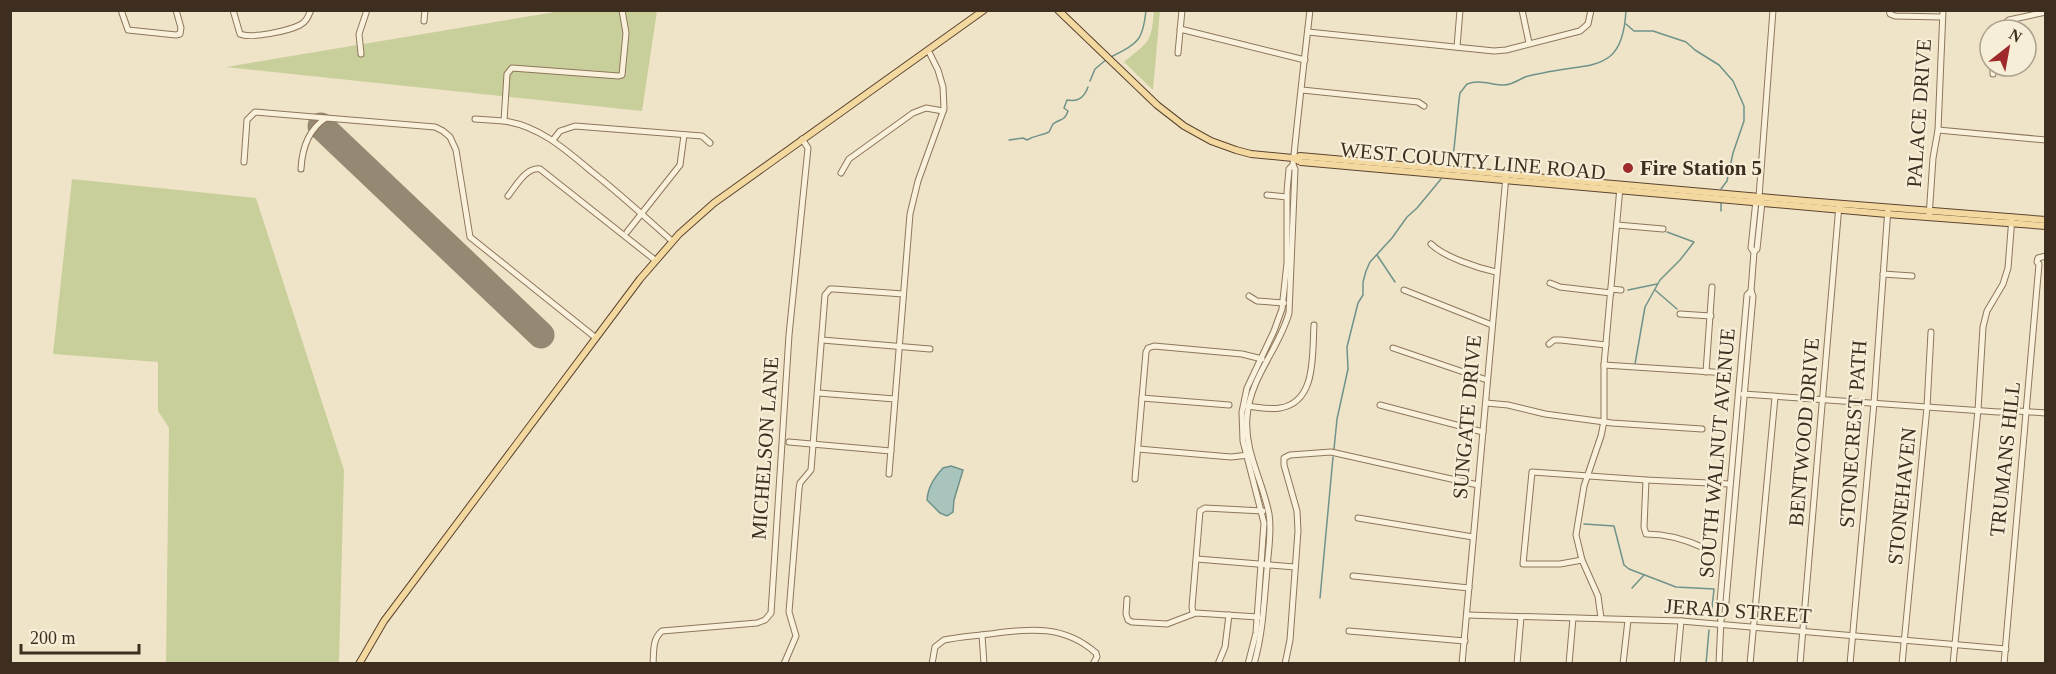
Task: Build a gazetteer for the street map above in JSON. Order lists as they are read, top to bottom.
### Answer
{
  "streets": {
    "main road": ["WEST COUNTY LINE ROAD"],
    "street": [
      "PALACE DRIVE",
      "SUNGATE DRIVE",
      "BENTWOOD DRIVE",
      "STONECREST PATH",
      "MICHELSON LANE",
      "SOUTH WALNUT AVENUE",
      "TRUMANS HILL",
      "STONEHAVEN",
      "JERAD STREET"
    ]
  },
  "crossings": [
    ["PALACE DRIVE", "WEST COUNTY LINE ROAD"],
    ["WEST COUNTY LINE ROAD", "SUNGATE DRIVE"],
    ["WEST COUNTY LINE ROAD", "BENTWOOD DRIVE"],
    ["WEST COUNTY LINE ROAD", "STONECREST PATH"],
    ["WEST COUNTY LINE ROAD", "SOUTH WALNUT AVENUE"],
    ["SUNGATE DRIVE", "JERAD STREET"],
    ["BENTWOOD DRIVE", "JERAD STREET"],
    ["STONECREST PATH", "JERAD STREET"],
    ["SOUTH WALNUT AVENUE", "JERAD STREET"],
    ["TRUMANS HILL", "JERAD STREET"],
    ["STONEHAVEN", "JERAD STREET"]
  ],
  "places": ["Fire Station 5"],
  "scale_bar": "200 m",
  "north": "top right"
}
